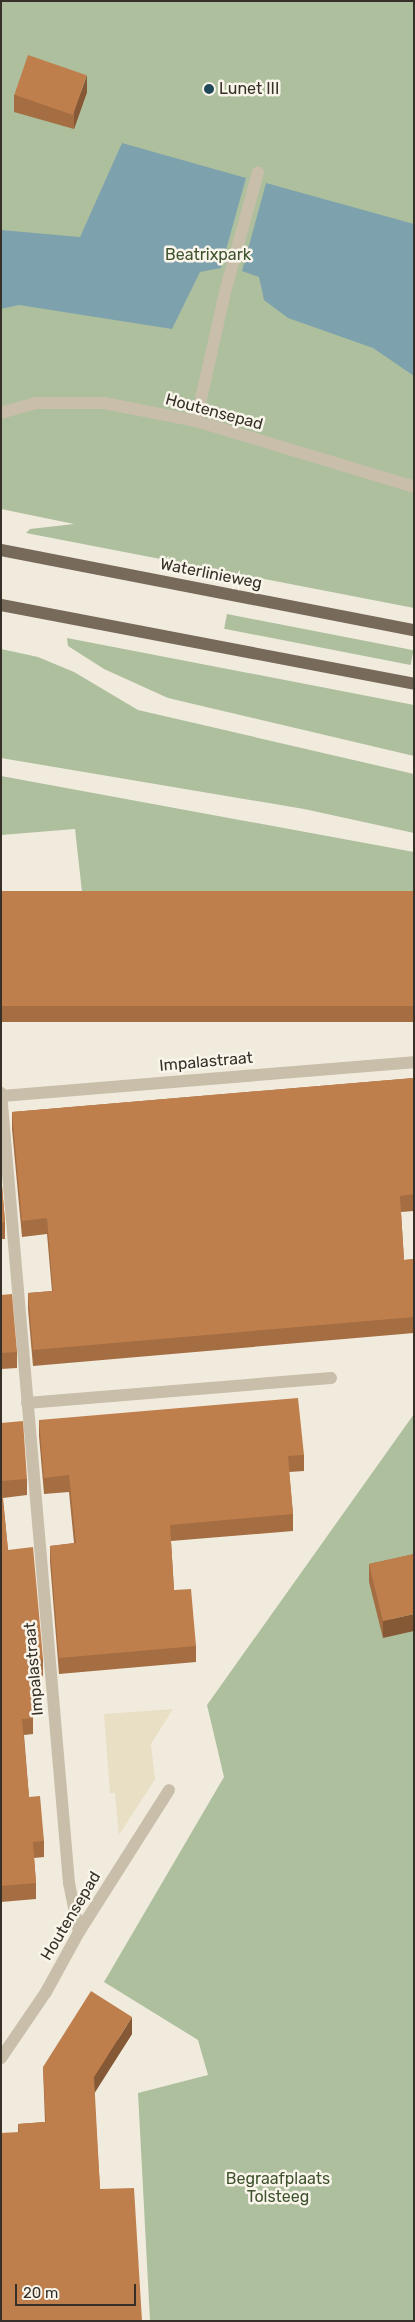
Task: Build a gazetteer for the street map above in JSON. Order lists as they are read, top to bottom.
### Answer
{
  "streets": {
    "main road": ["Waterlinieweg"],
    "street": ["Houtensepad", "Impalastraat"]
  },
  "crossings": [
    ["Houtensepad", "Impalastraat"]
  ],
  "parks": ["Beatrixpark", "Begraafplaats Tolsteeg"],
  "places": ["Lunet III"],
  "scale_bar": "20 m"
}
